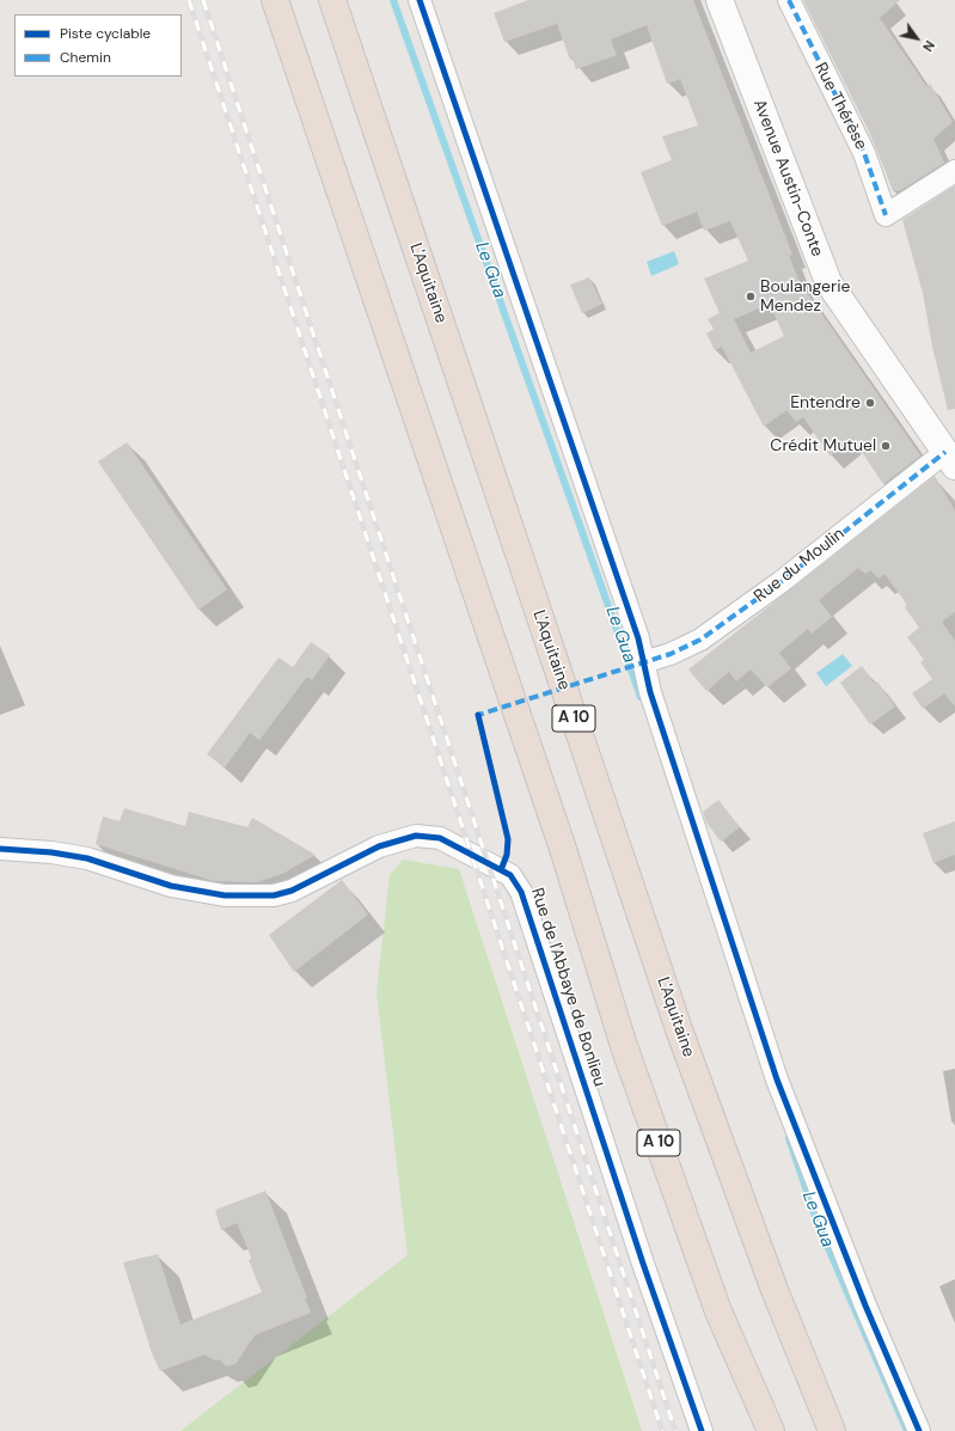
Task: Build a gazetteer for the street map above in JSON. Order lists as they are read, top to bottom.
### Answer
{
  "streets": {
    "highway": ["L'Aquitaine", "A 10"],
    "main road": ["Avenue Austin-Conte"],
    "street": ["Rue Thérèse", "Rue du Moulin", "Rue de l'Abbaye de Bonlieu"]
  },
  "crossings": [
    ["Avenue Austin-Conte", "Rue du Moulin"]
  ],
  "water": ["Le Gua"],
  "places": ["Boulangerie Mendez", "Entendre", "Crédit Mutuel"],
  "legend": ["Piste cyclable", "Chemin"],
  "north": "bottom right"
}
